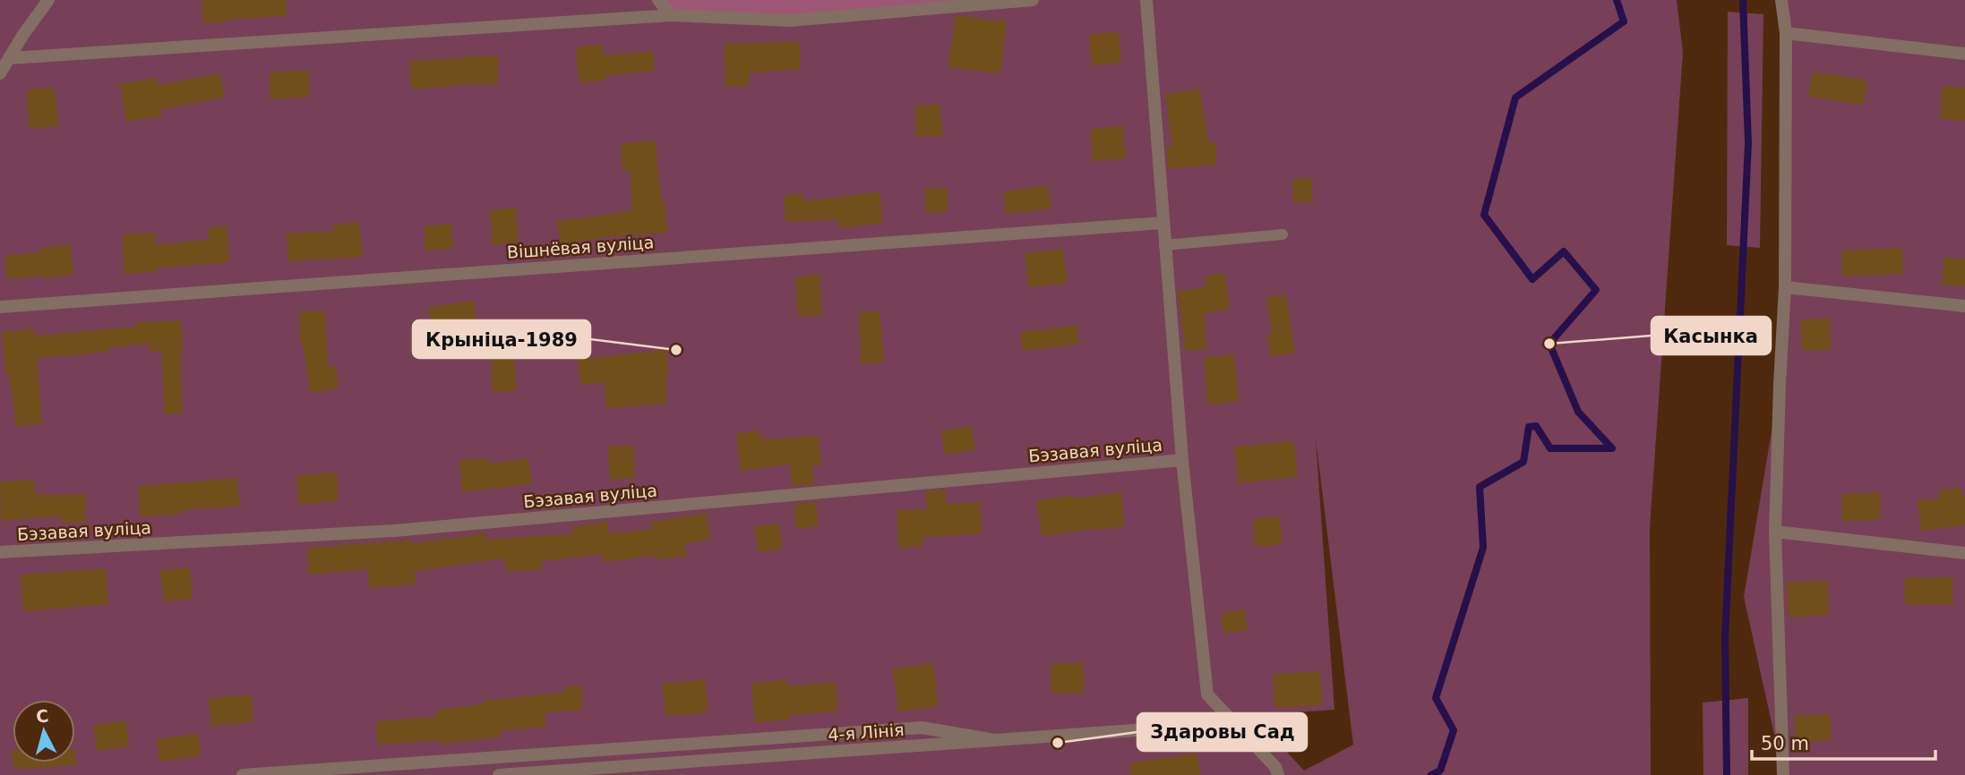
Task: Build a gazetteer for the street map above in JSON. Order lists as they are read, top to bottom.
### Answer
{
  "streets": {
    "street": ["Вішнёвая вуліца", "Бэзавая вуліца", "4-я Лінія"]
  },
  "places": ["Касынка", "Крыніца-1989", "Здаровы Сад"],
  "scale_bar": "50 m",
  "north": "top"
}
